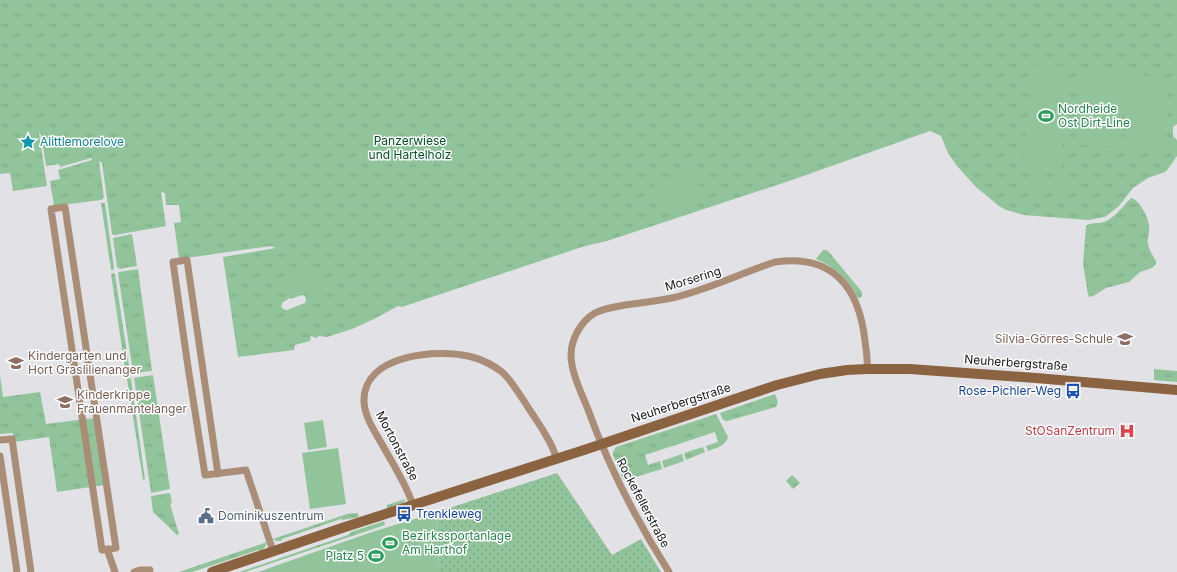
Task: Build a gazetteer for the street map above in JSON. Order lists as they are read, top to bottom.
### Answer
{
  "streets": {
    "main road": ["Neuherbergstraße"],
    "street": ["Morsering", "Mortonstraße", "Rockefellerstraße"]
  },
  "crossings": [
    ["Morsering", "Neuherbergstraße"],
    ["Morsering", "Rockefellerstraße"],
    ["Neuherbergstraße", "Mortonstraße"],
    ["Neuherbergstraße", "Rockefellerstraße"]
  ],
  "parks": ["Panzerwiese und Hartelholz"],
  "places": {
    "sports": ["Nordheide Ost Dirt-Line", "Bezirkssportanlage Am Harthof", "Platz 5"],
    "place": ["Alittlemorelove"],
    "school or university": ["Silvia-Görres-Schule", "Kindergarten und Hort Graslilienanger", "Kinderkrippe Frauenmantelanger"],
    "bus stop": ["Rose-Pichler-Weg", "Trenkleweg"],
    "hospital": ["StOSanZentrum"],
    "public building": ["Dominikuszentrum"]
  }
}
